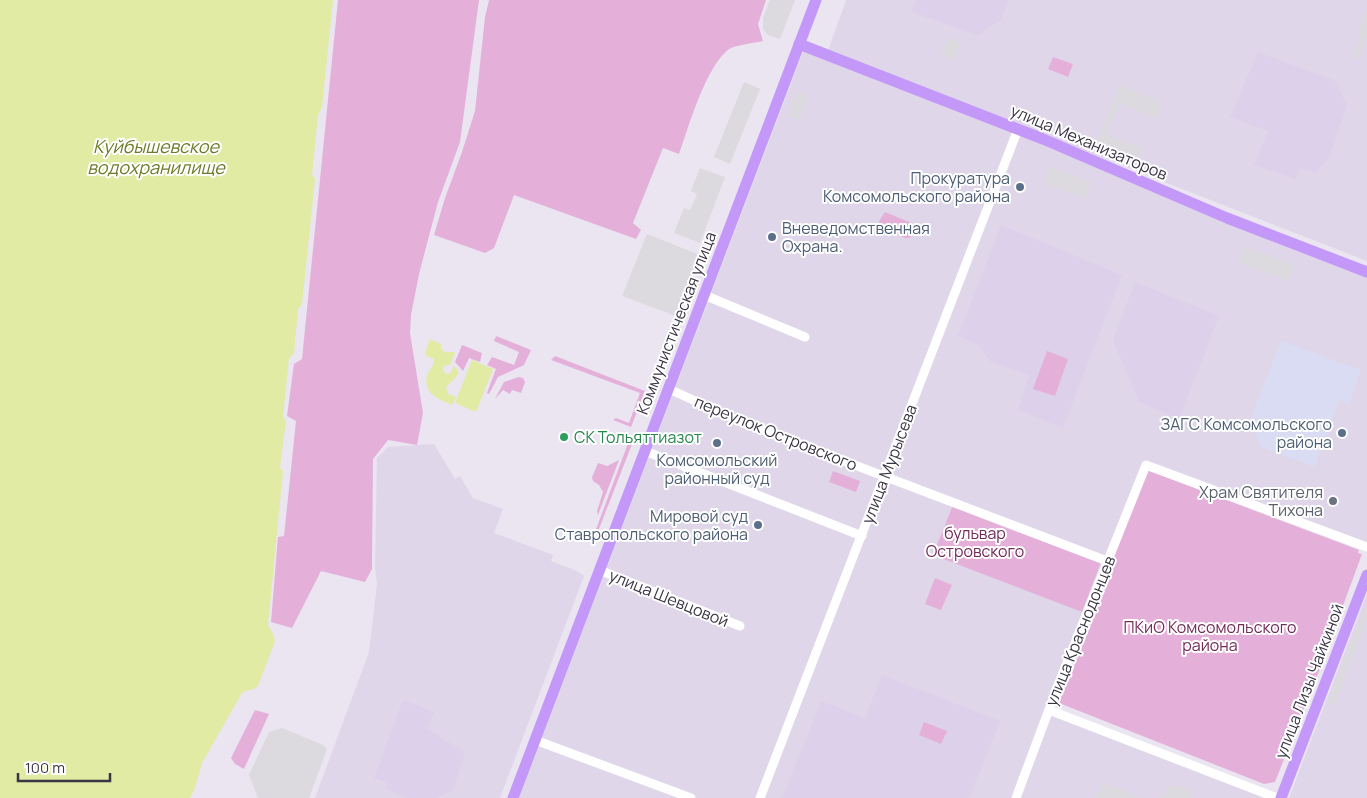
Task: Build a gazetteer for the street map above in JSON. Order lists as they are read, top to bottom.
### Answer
{
  "streets": {
    "main road": ["улица Механизаторов", "Коммунистическая улица", "улица Лизы Чайкиной"],
    "street": [
      "переулок Островского",
      "улица Мурысева",
      "улица Шевцовой",
      "улица Краснодонцев"
    ]
  },
  "crossings": [
    ["улица Механизаторов", "Коммунистическая улица"],
    ["улица Механизаторов", "улица Мурысева"],
    ["Коммунистическая улица", "переулок Островского"],
    ["Коммунистическая улица", "улица Шевцовой"],
    ["переулок Островского", "улица Мурысева"],
    ["переулок Островского", "улица Краснодонцев"]
  ],
  "water": ["Куйбышевское водохранилище"],
  "parks": ["бульвар Островского", "ПКиО Комсомольского района"],
  "places": [
    "Прокуратура Комсомольского района",
    "Вневедомственная Охрана.",
    "ЗАГС Комсомольского района",
    "СК Тольяттиазот",
    "Комсомольский районный суд",
    "Храм Святителя Тихона",
    "Мировой суд Ставропольского района"
  ],
  "scale_bar": "100 m"
}
